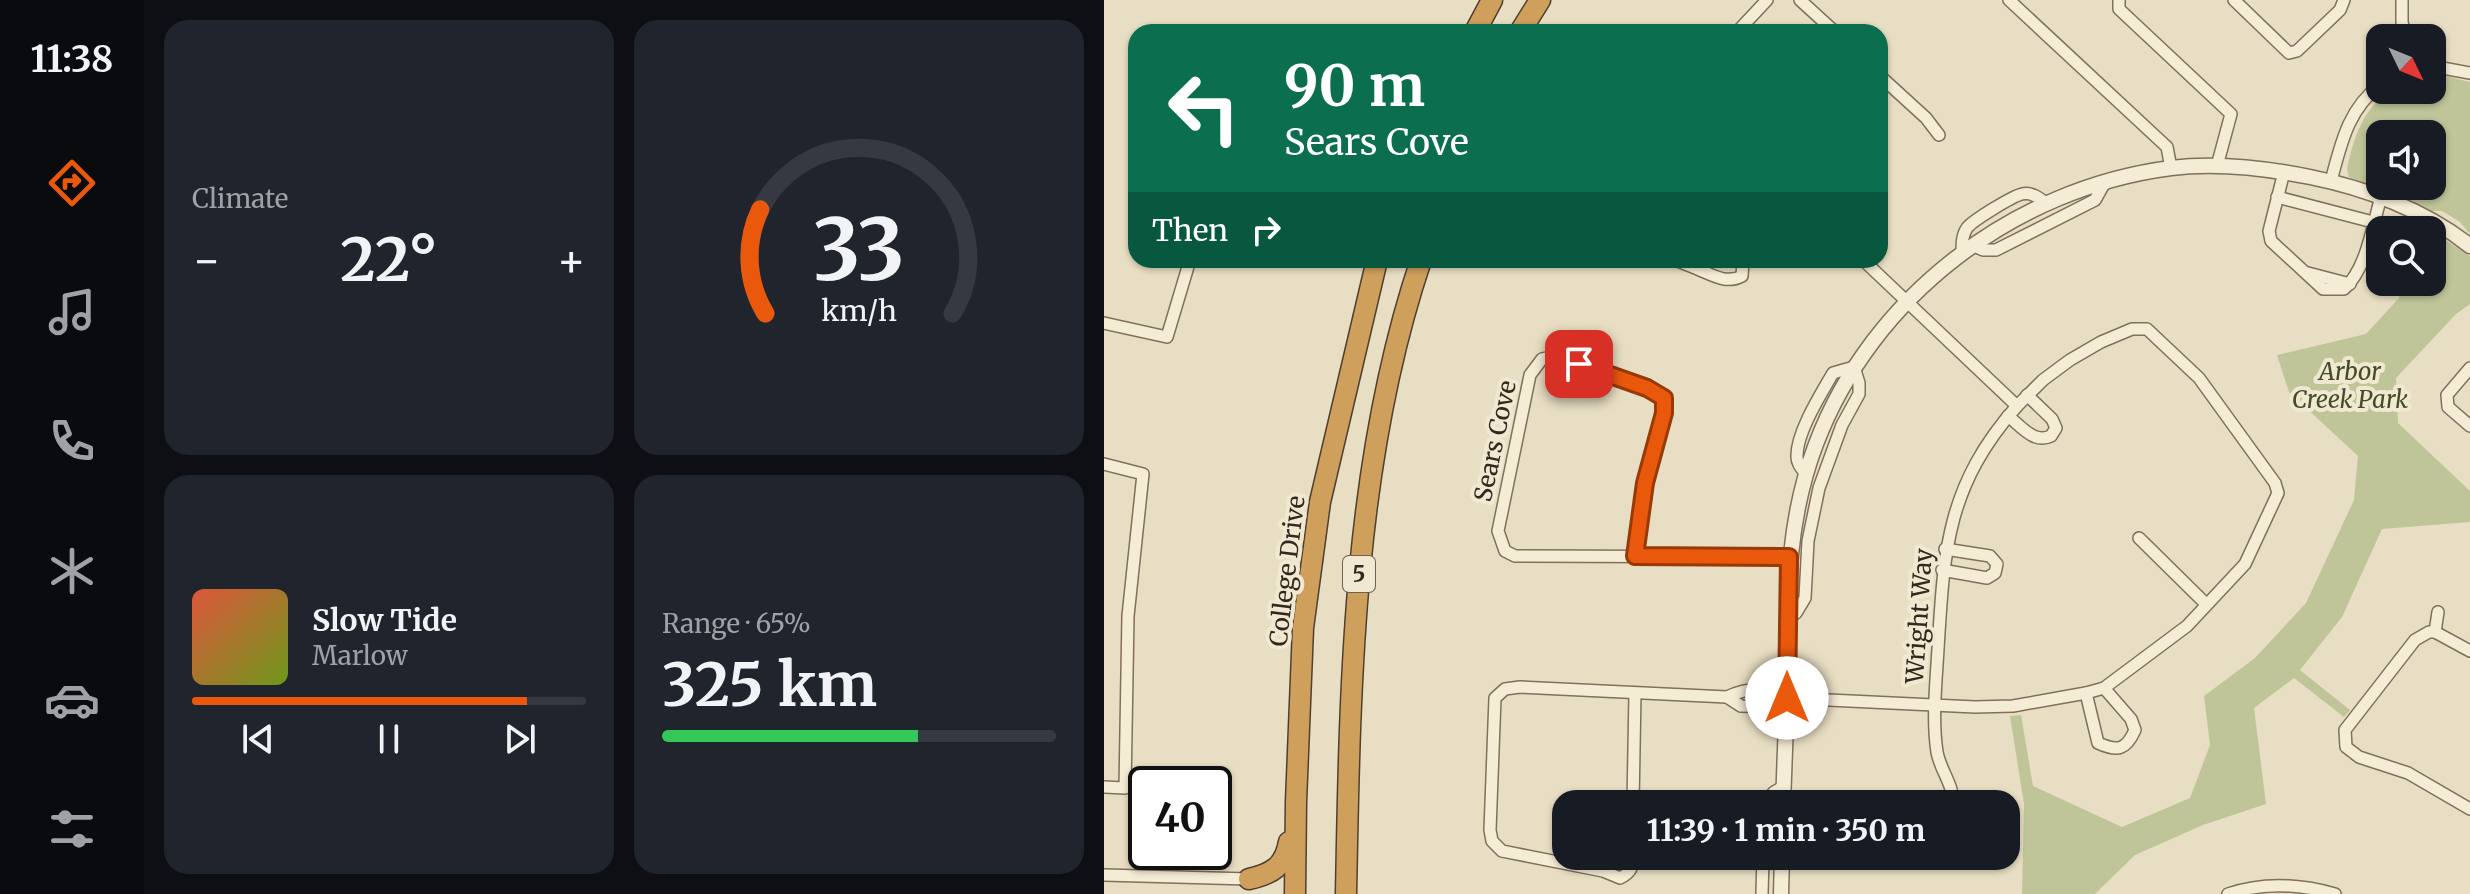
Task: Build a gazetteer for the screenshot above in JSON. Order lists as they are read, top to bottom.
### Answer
{
  "streets": {
    "highway": ["College Drive", "5"],
    "street": ["Sears Cove", "Wright Way"]
  },
  "parks": ["Arbor Creek Park"],
  "north": "bottom right",
  "page": {
    "tabs": "11:38",
    "tile": [
      "Climate",
      ["Range · 65%", "325 km"]
    ],
    "turn": ["90 m", "Sears Cove"],
    "then": "Then",
    "heat": ["−", "22°", "+"],
    "song": ["Slow Tide", "Marlow"],
    "limit": "40",
    "trip": "11:39 · 1 min · 350 m",
    "gauge": ["33", "km/h"]
  }
}
